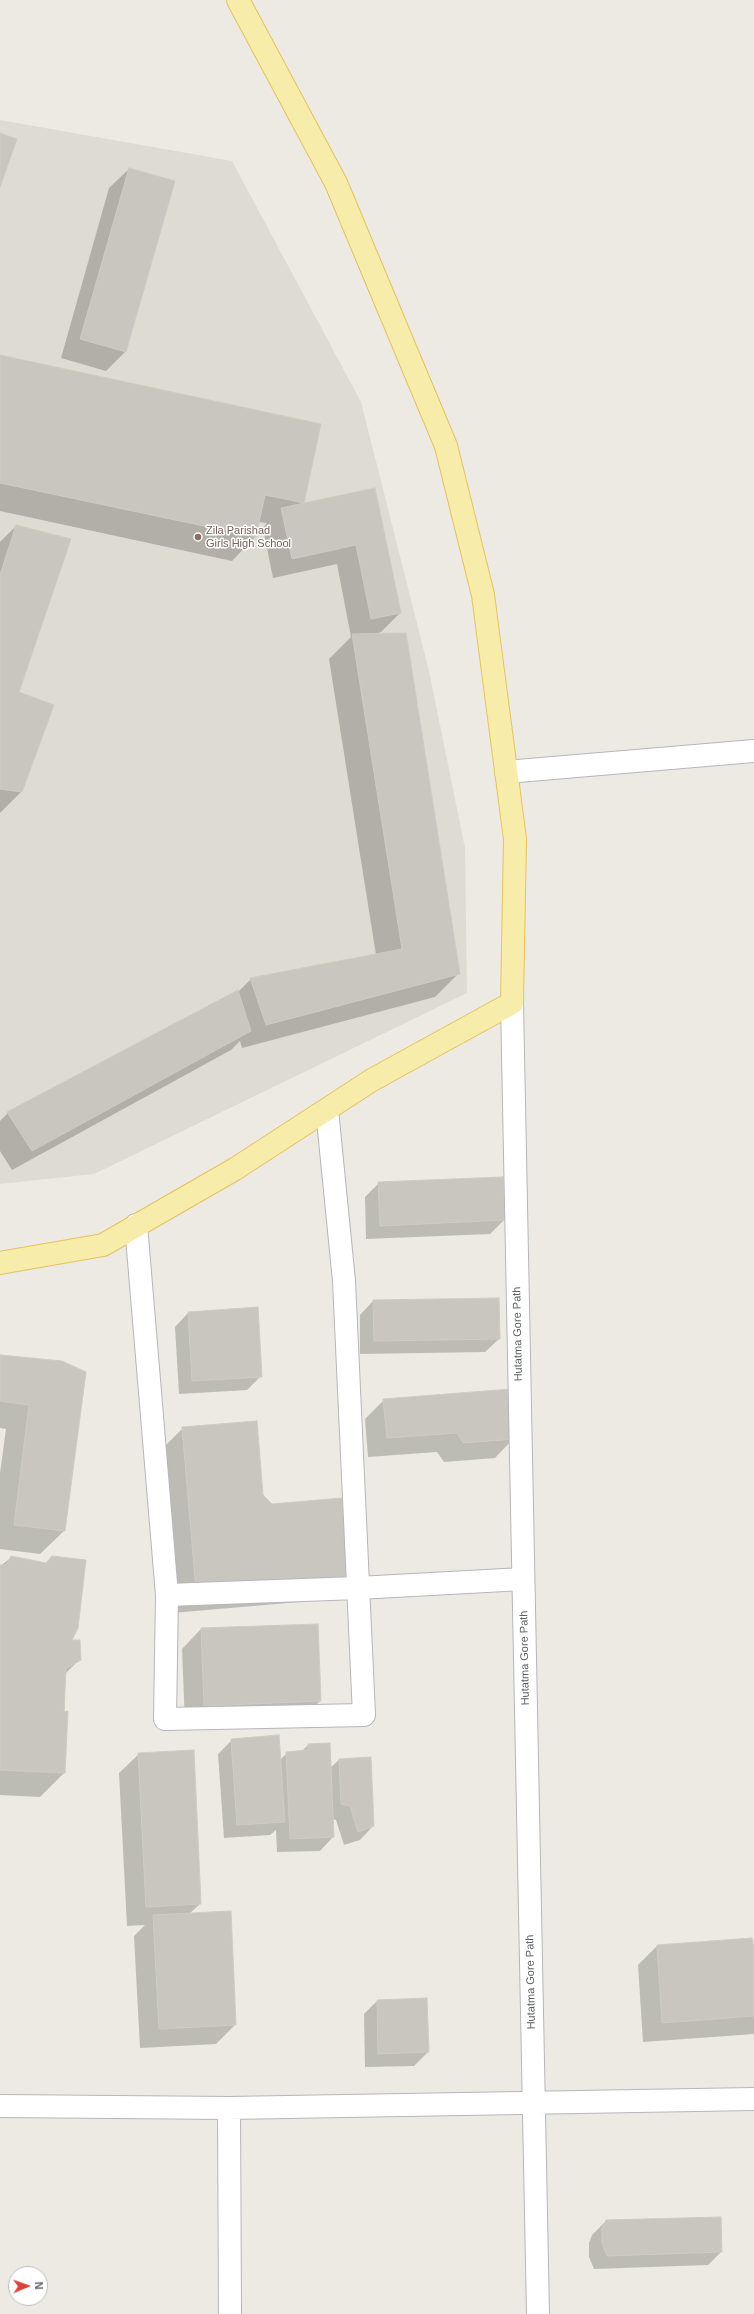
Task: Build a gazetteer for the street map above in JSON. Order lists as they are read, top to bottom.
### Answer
{
  "streets": {
    "street": ["Hutatma Gore Path"]
  },
  "places": ["Zila Parishad Girls High School"],
  "north": "right"
}
